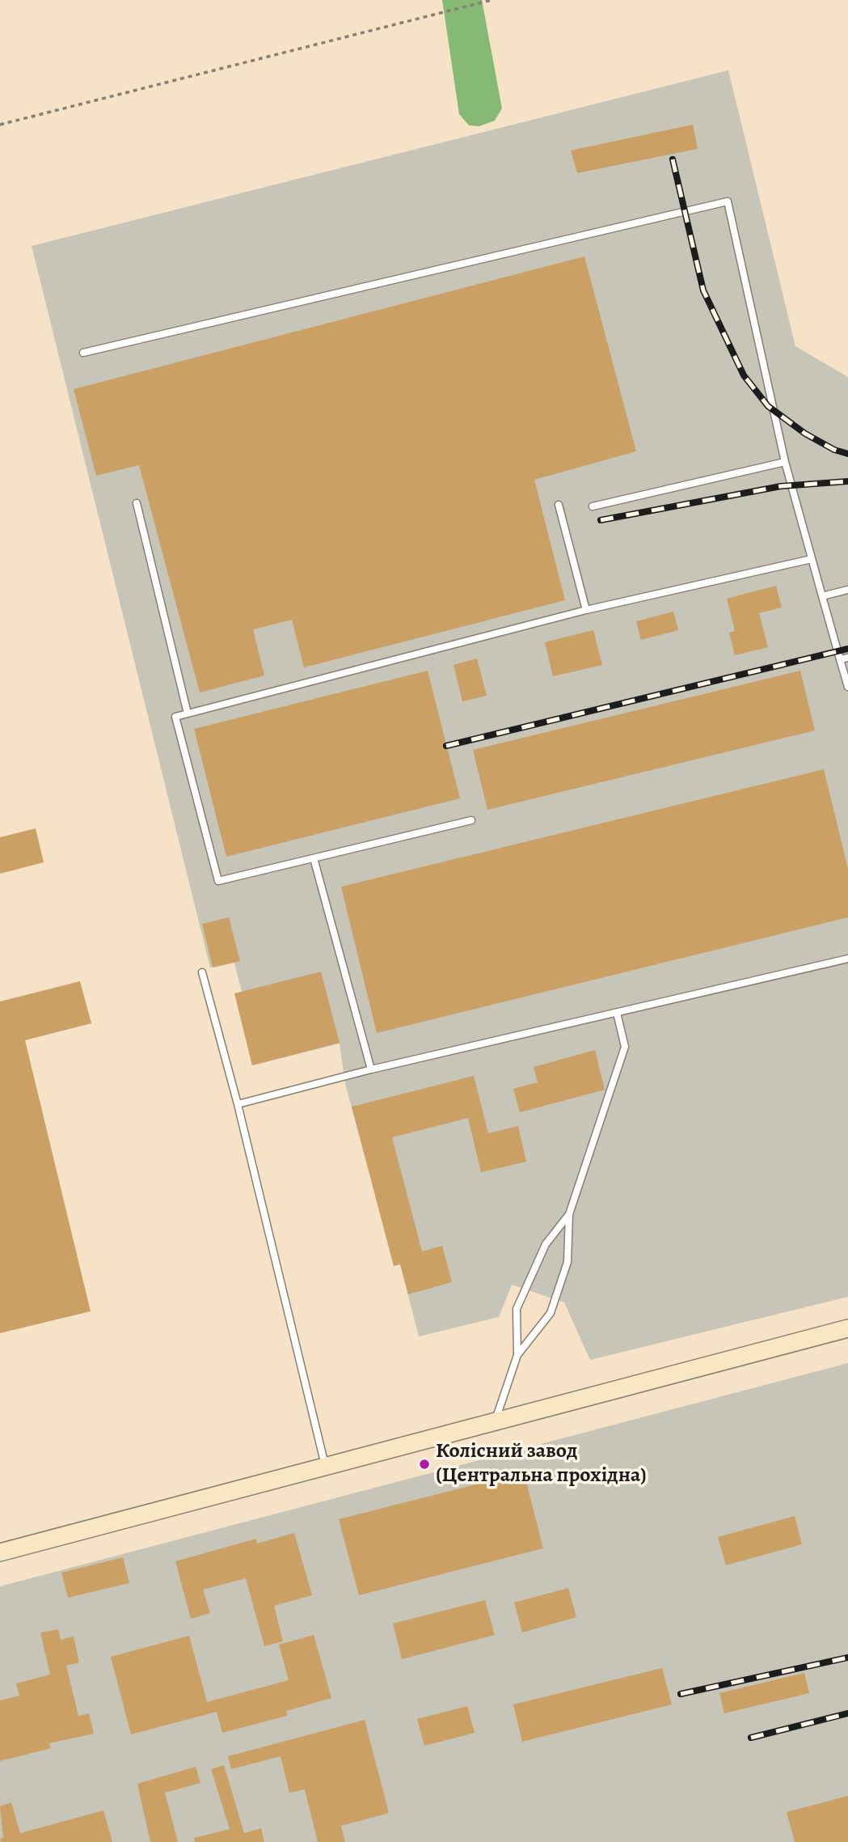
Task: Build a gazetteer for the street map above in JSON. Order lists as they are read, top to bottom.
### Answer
{
  "places": ["Колісний завод (Центральна прохідна)"]
}
